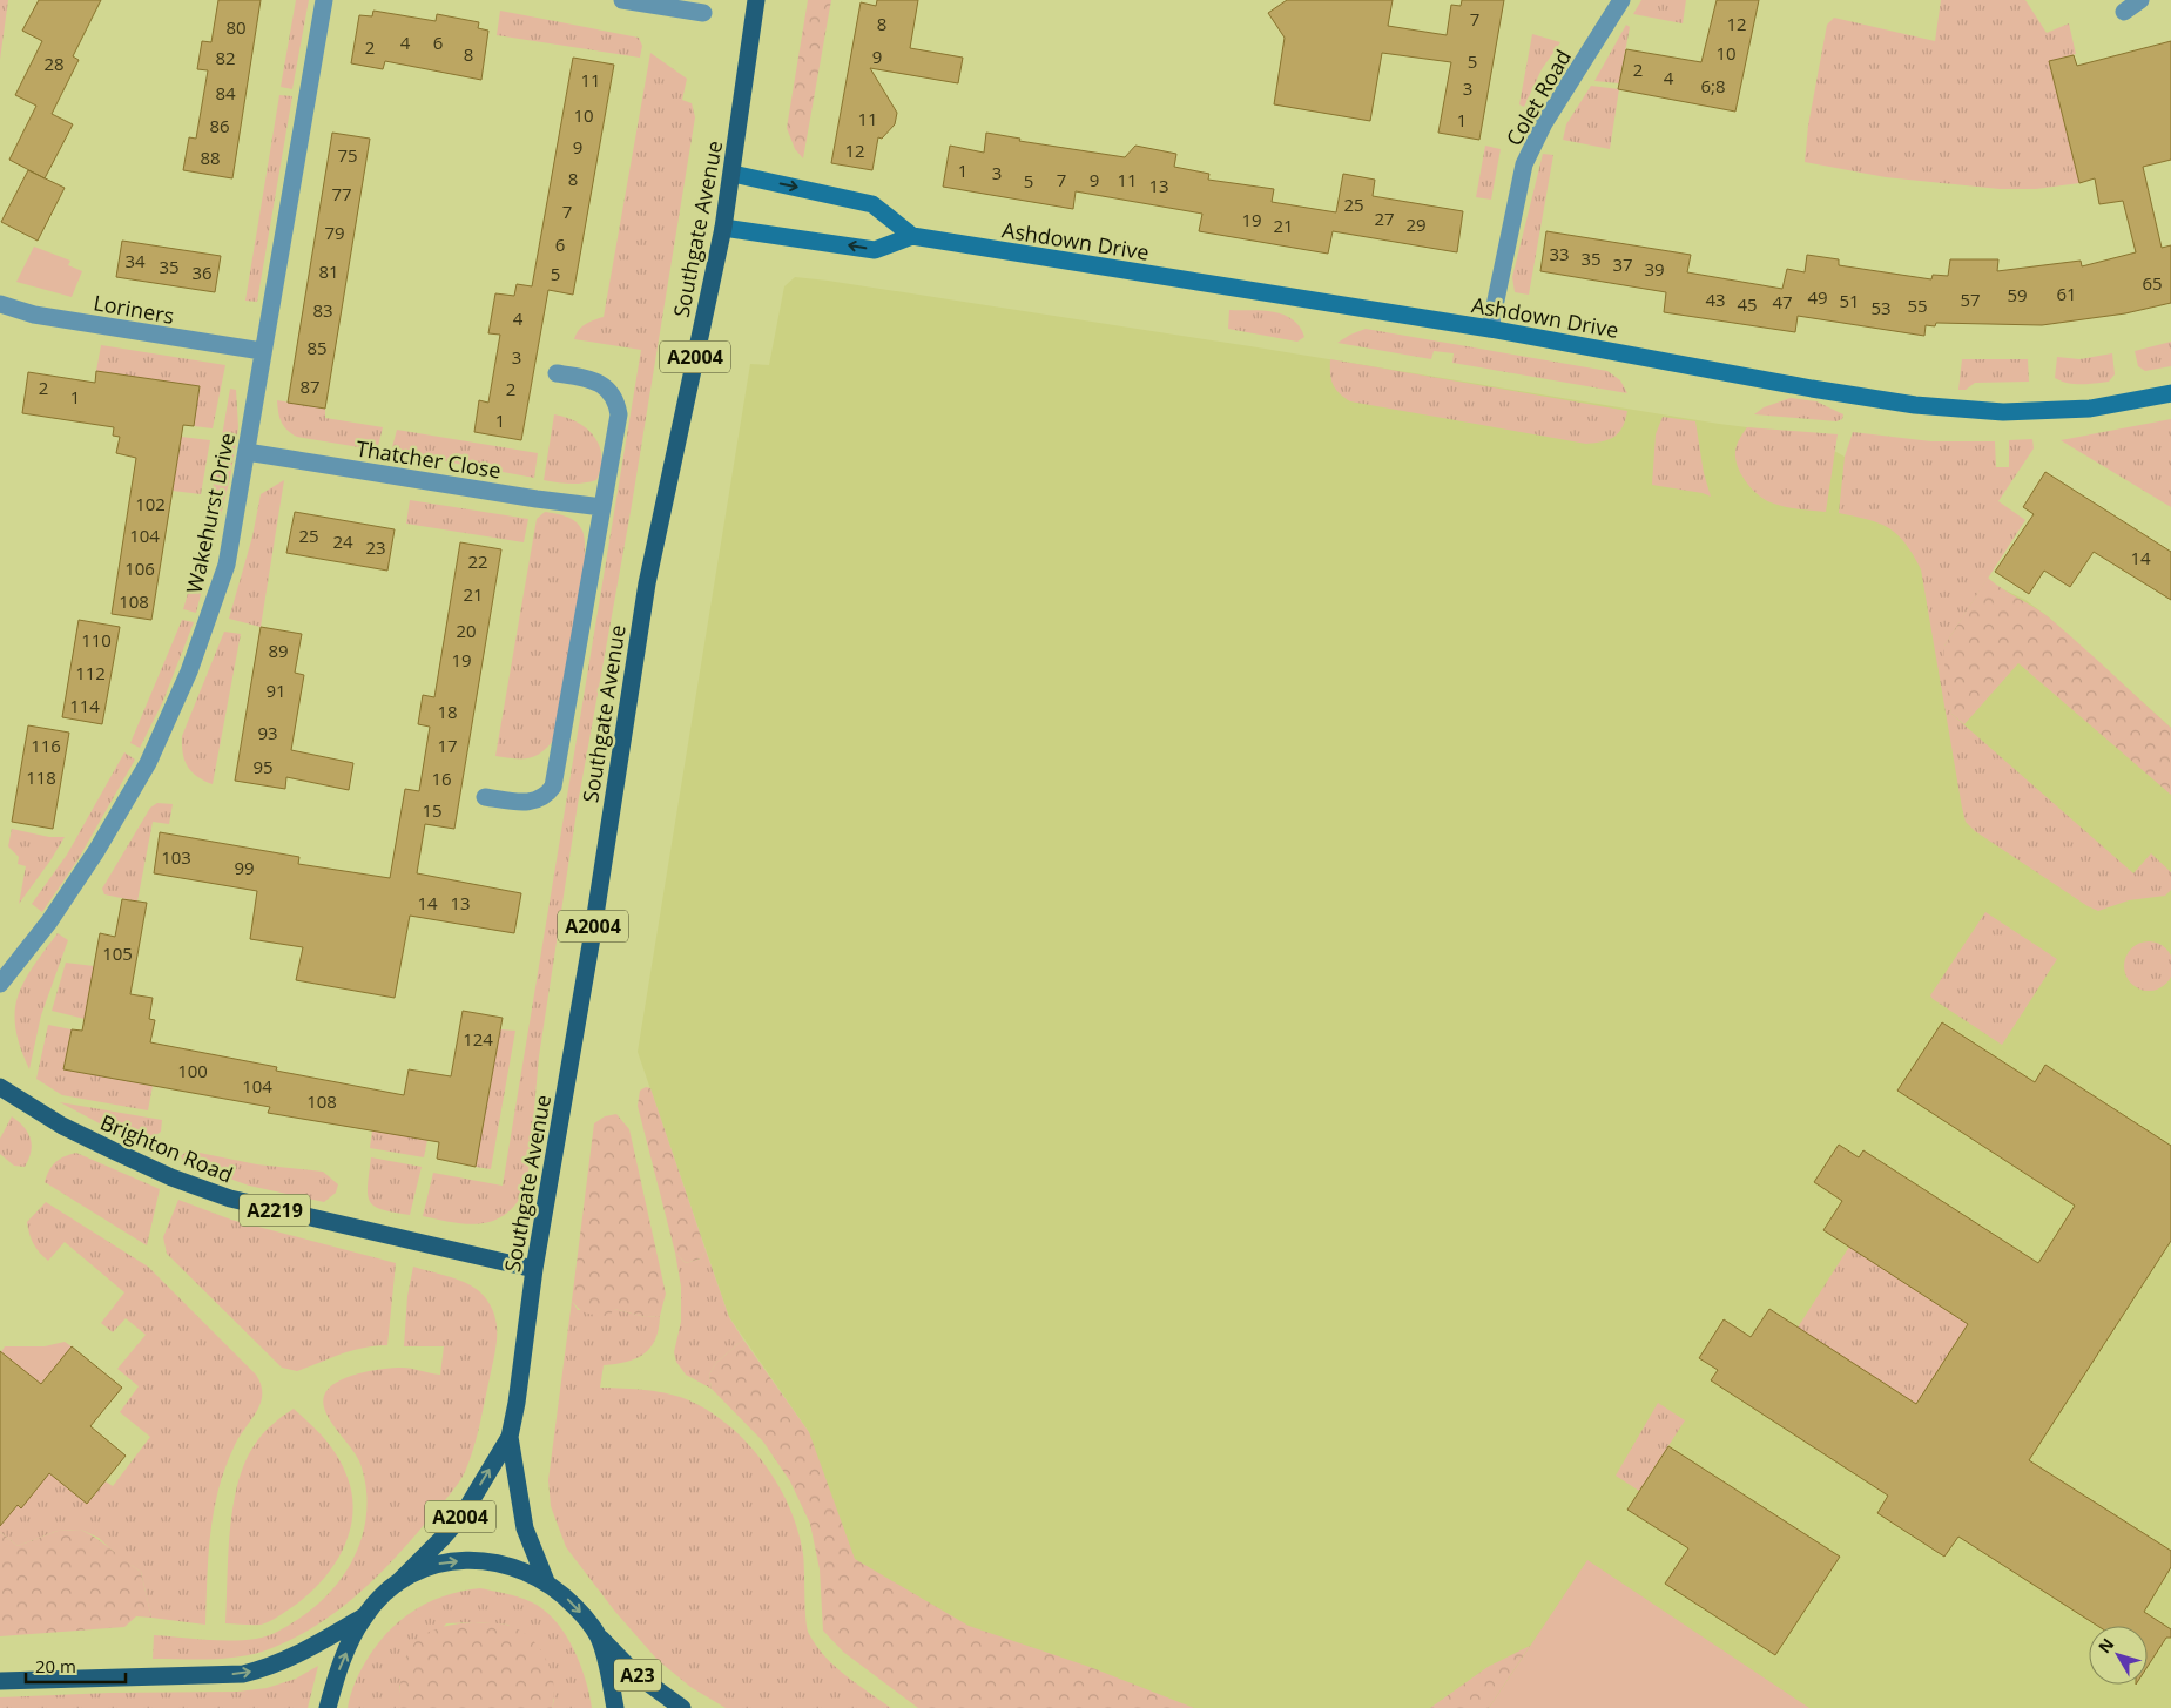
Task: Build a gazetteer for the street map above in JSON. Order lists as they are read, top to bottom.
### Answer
{
  "streets": {
    "main road": [
      "Southgate Avenue",
      "A2004",
      "Brighton Road",
      "A2219",
      "A23"
    ],
    "street": [
      "Colet Road",
      "Ashdown Drive",
      "Loriners",
      "Thatcher Close",
      "Wakehurst Drive"
    ]
  },
  "crossings": [
    ["Colet Road", "Ashdown Drive"],
    ["Southgate Avenue", "Ashdown Drive"],
    ["Southgate Avenue", "Brighton Road"],
    ["Loriners", "Wakehurst Drive"],
    ["Thatcher Close", "Wakehurst Drive"]
  ],
  "house_numbers": [
    "7",
    "8",
    "12",
    "80",
    "4",
    "6",
    "2",
    "10",
    "8",
    "9",
    "82",
    "5",
    "28",
    "2",
    "4",
    "11",
    "6;8",
    "3",
    "84",
    "10",
    "11",
    "1",
    "86",
    "9",
    "12",
    "75",
    "88",
    "1",
    "3",
    "8",
    "7",
    "9",
    "11",
    "5",
    "13",
    "77",
    "25",
    "7",
    "27",
    "19",
    "29",
    "21",
    "79",
    "6",
    "33",
    "35",
    "34",
    "37",
    "35",
    "39",
    "81",
    "36",
    "5",
    "65",
    "61",
    "59",
    "49",
    "43",
    "57",
    "51",
    "47",
    "45",
    "55",
    "53",
    "83",
    "4",
    "85",
    "3",
    "87",
    "2",
    "2",
    "1",
    "1",
    "102",
    "104",
    "25",
    "24",
    "23",
    "14",
    "22",
    "106",
    "21",
    "108",
    "20",
    "110",
    "89",
    "19",
    "112",
    "91",
    "114",
    "18",
    "93",
    "116",
    "17",
    "95",
    "118",
    "16",
    "15",
    "103",
    "99",
    "14",
    "13",
    "105",
    "124",
    "100",
    "104",
    "108"
  ],
  "scale_bar": "20 m",
  "north": "top left"
}
